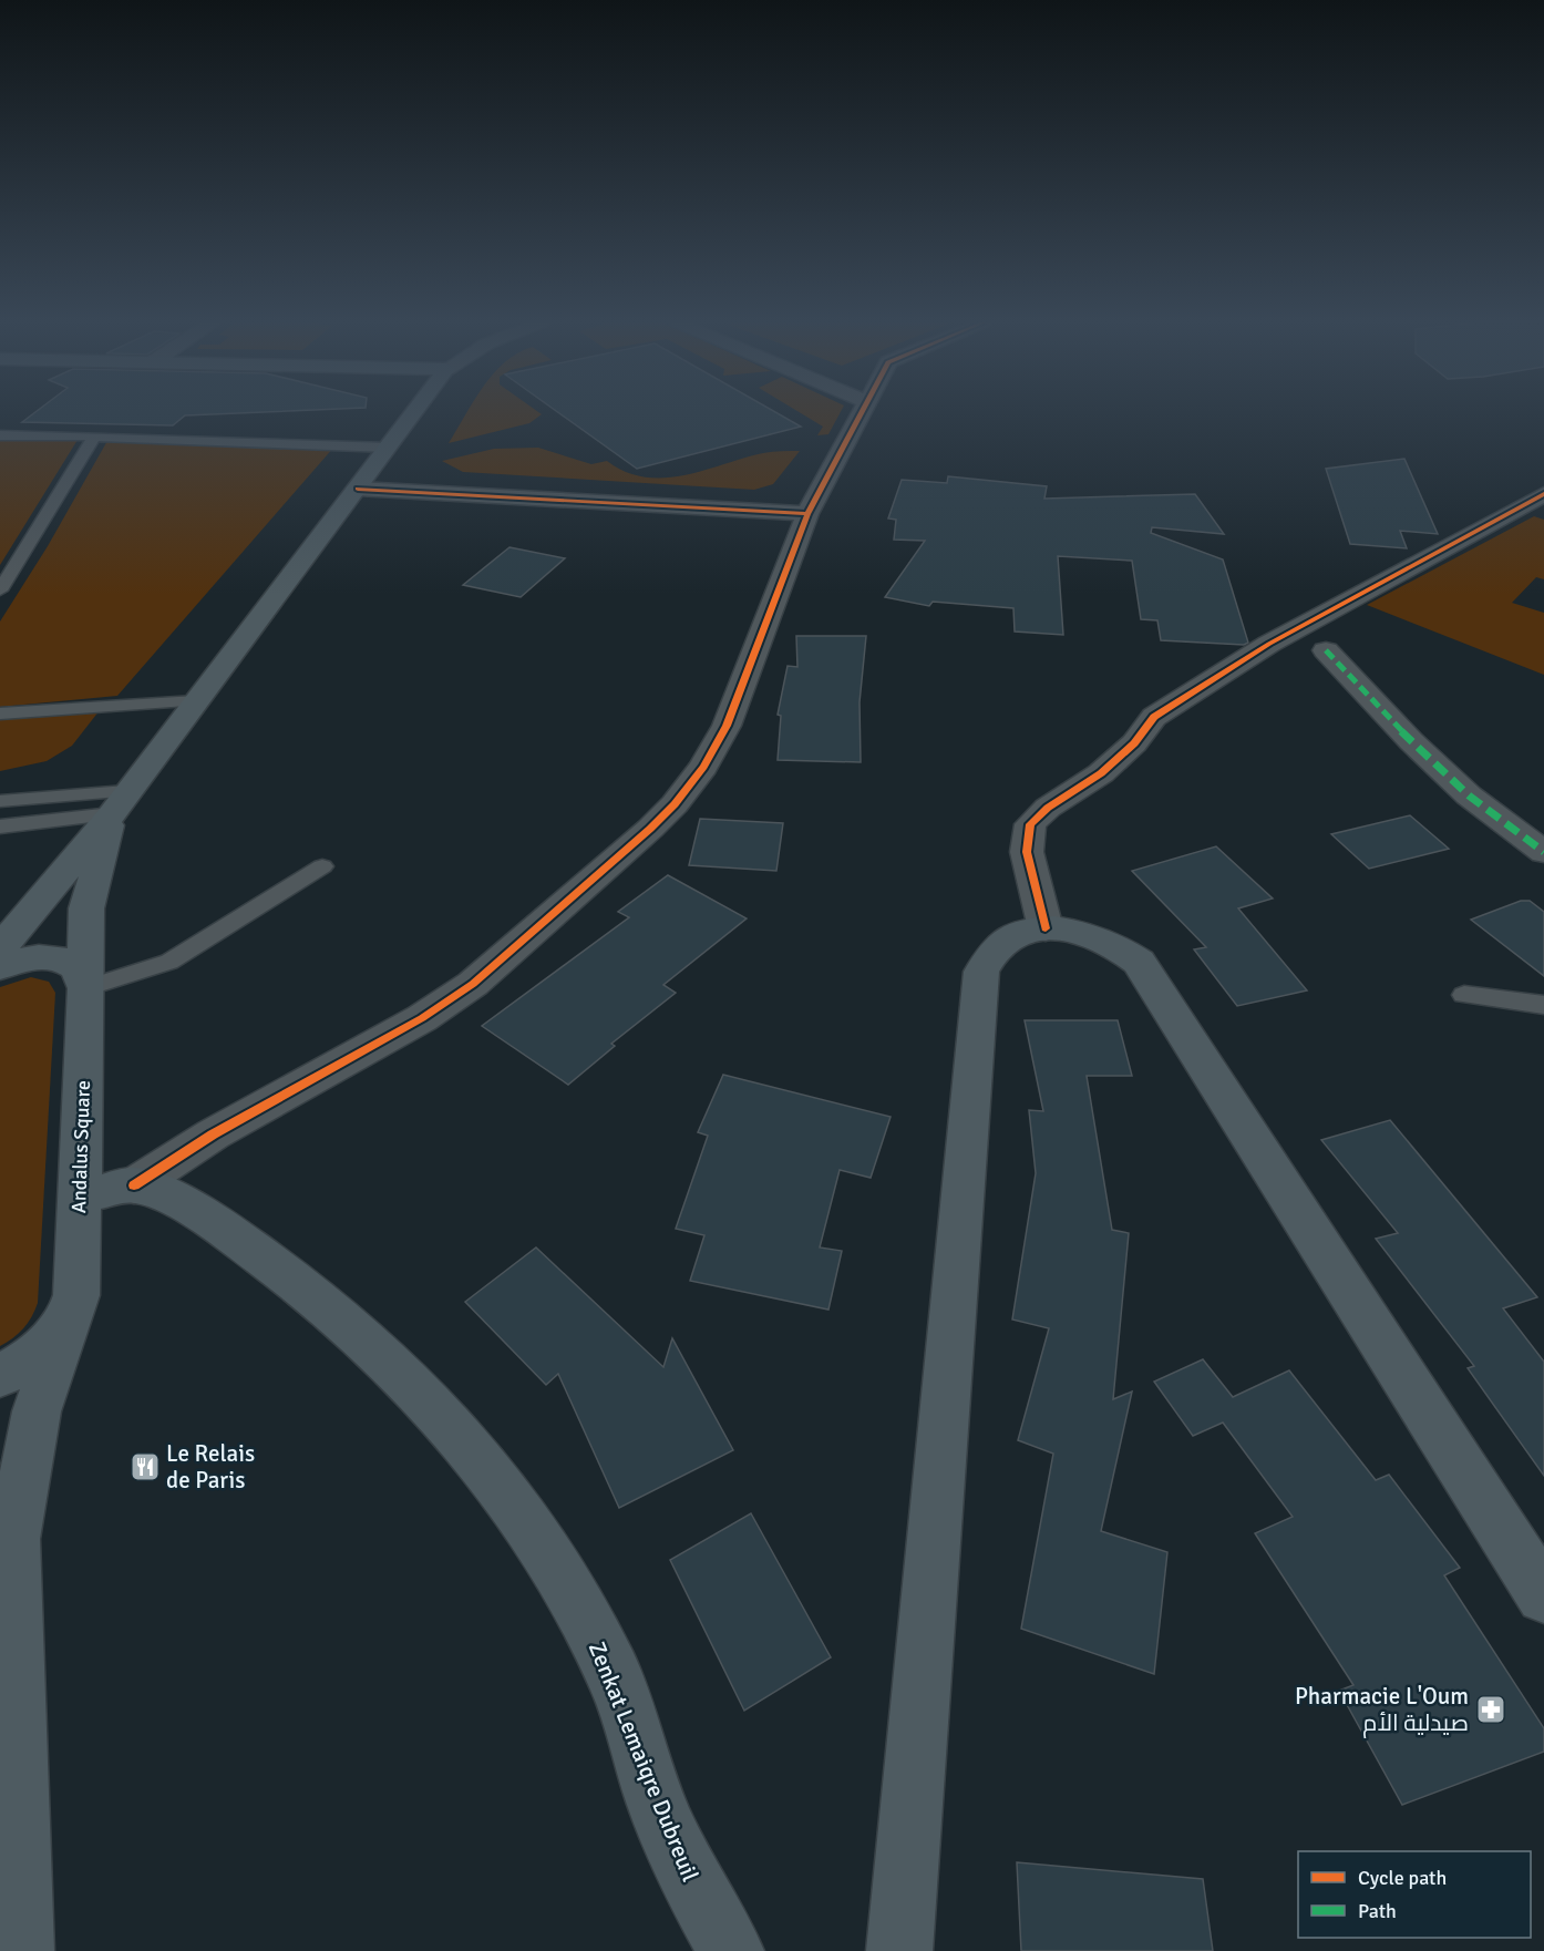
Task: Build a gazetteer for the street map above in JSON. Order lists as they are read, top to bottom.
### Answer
{
  "streets": {
    "main road": ["Andalus Square", "Zenkat Lemaiqre Dubreuil"]
  },
  "places": {
    "restaurant": ["Le Relais de Paris"],
    "pharmacy": ["Pharmacie L'Oum صيدلية الأم"]
  },
  "legend": ["Cycle path", "Path"]
}
